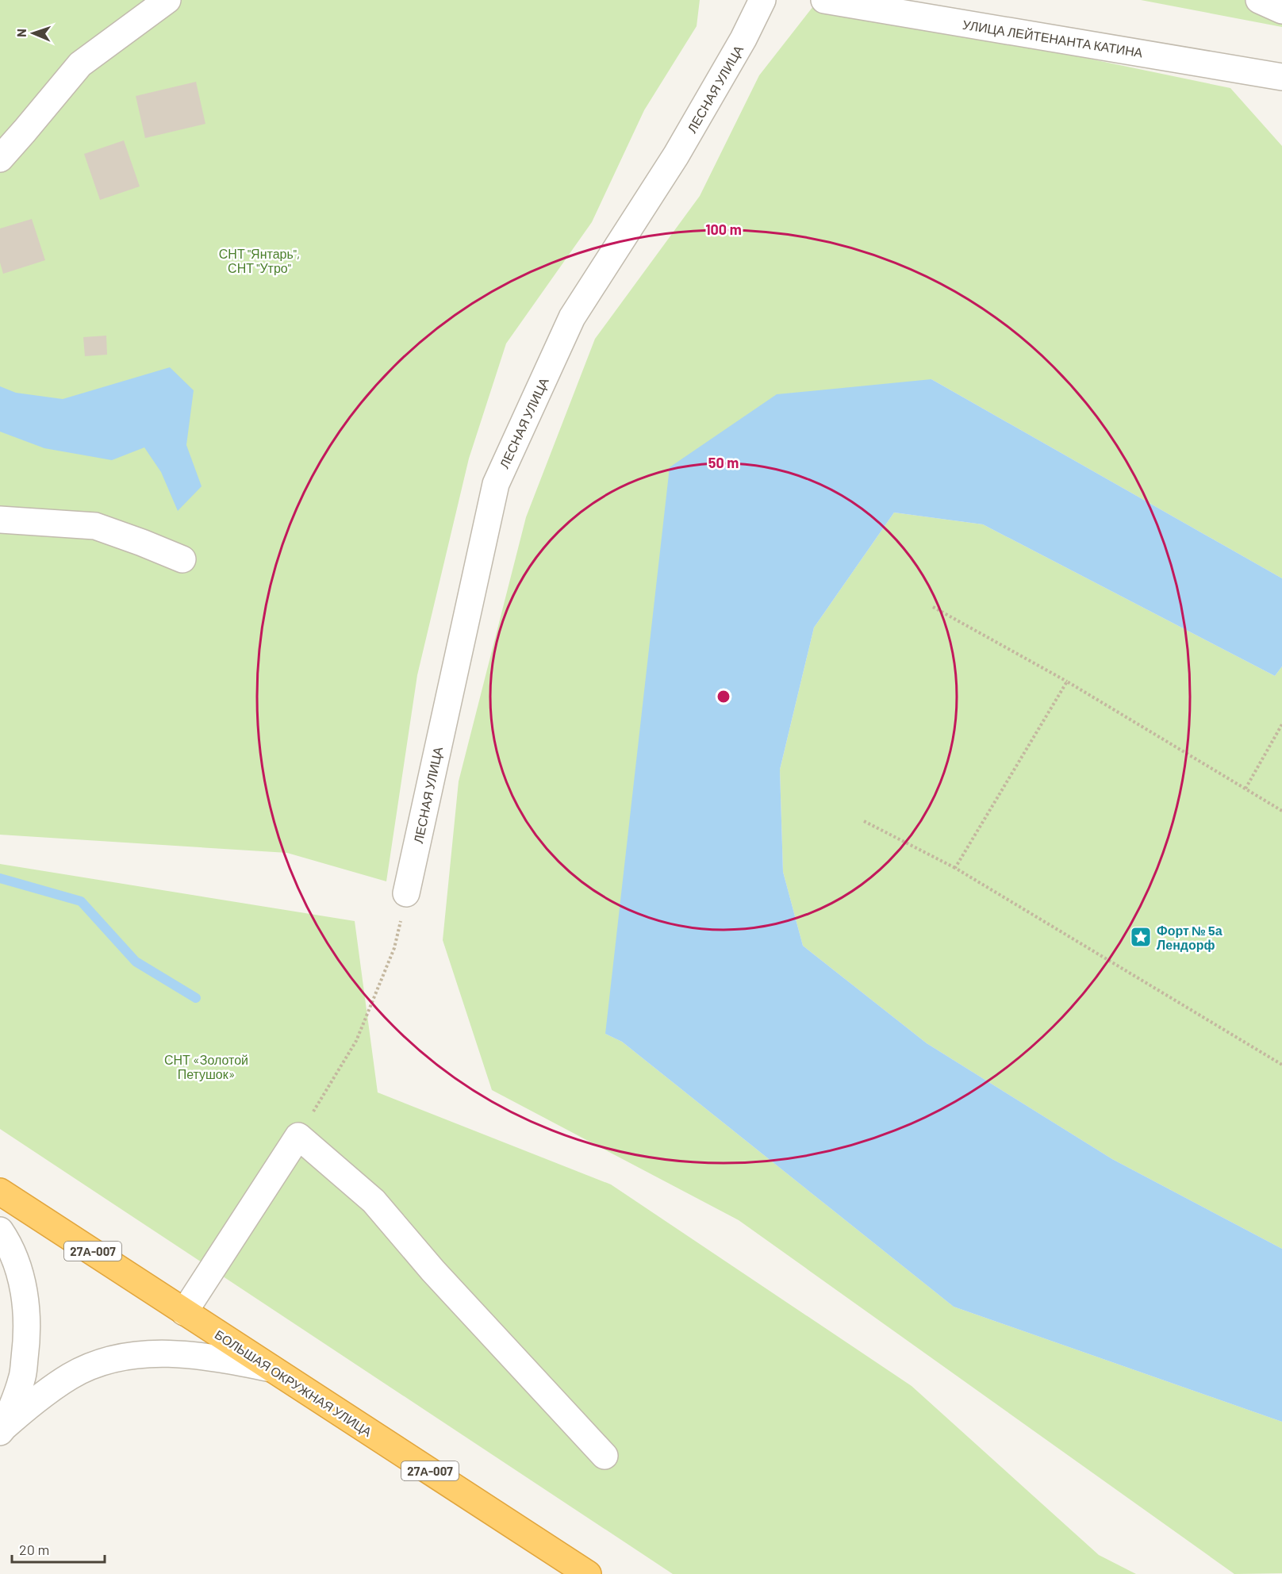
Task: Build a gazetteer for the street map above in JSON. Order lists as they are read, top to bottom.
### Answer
{
  "streets": {
    "highway": ["27А-007", "БОЛЬШАЯ ОКРУЖНАЯ УЛИЦА"],
    "street": ["УЛИЦА ЛЕЙТЕНАНТА КАТИНА", "ЛЕСНАЯ УЛИЦА"]
  },
  "parks": ["СНТ \"Янтарь\", СНТ \"Утро\"", "СНТ «Золотой Петушок»"],
  "places": {
    "place": ["Форт № 5а Лендорф"]
  },
  "scale_bar": "20 m",
  "north": "left",
  "rings": ["100 m", "50 m"]
}
